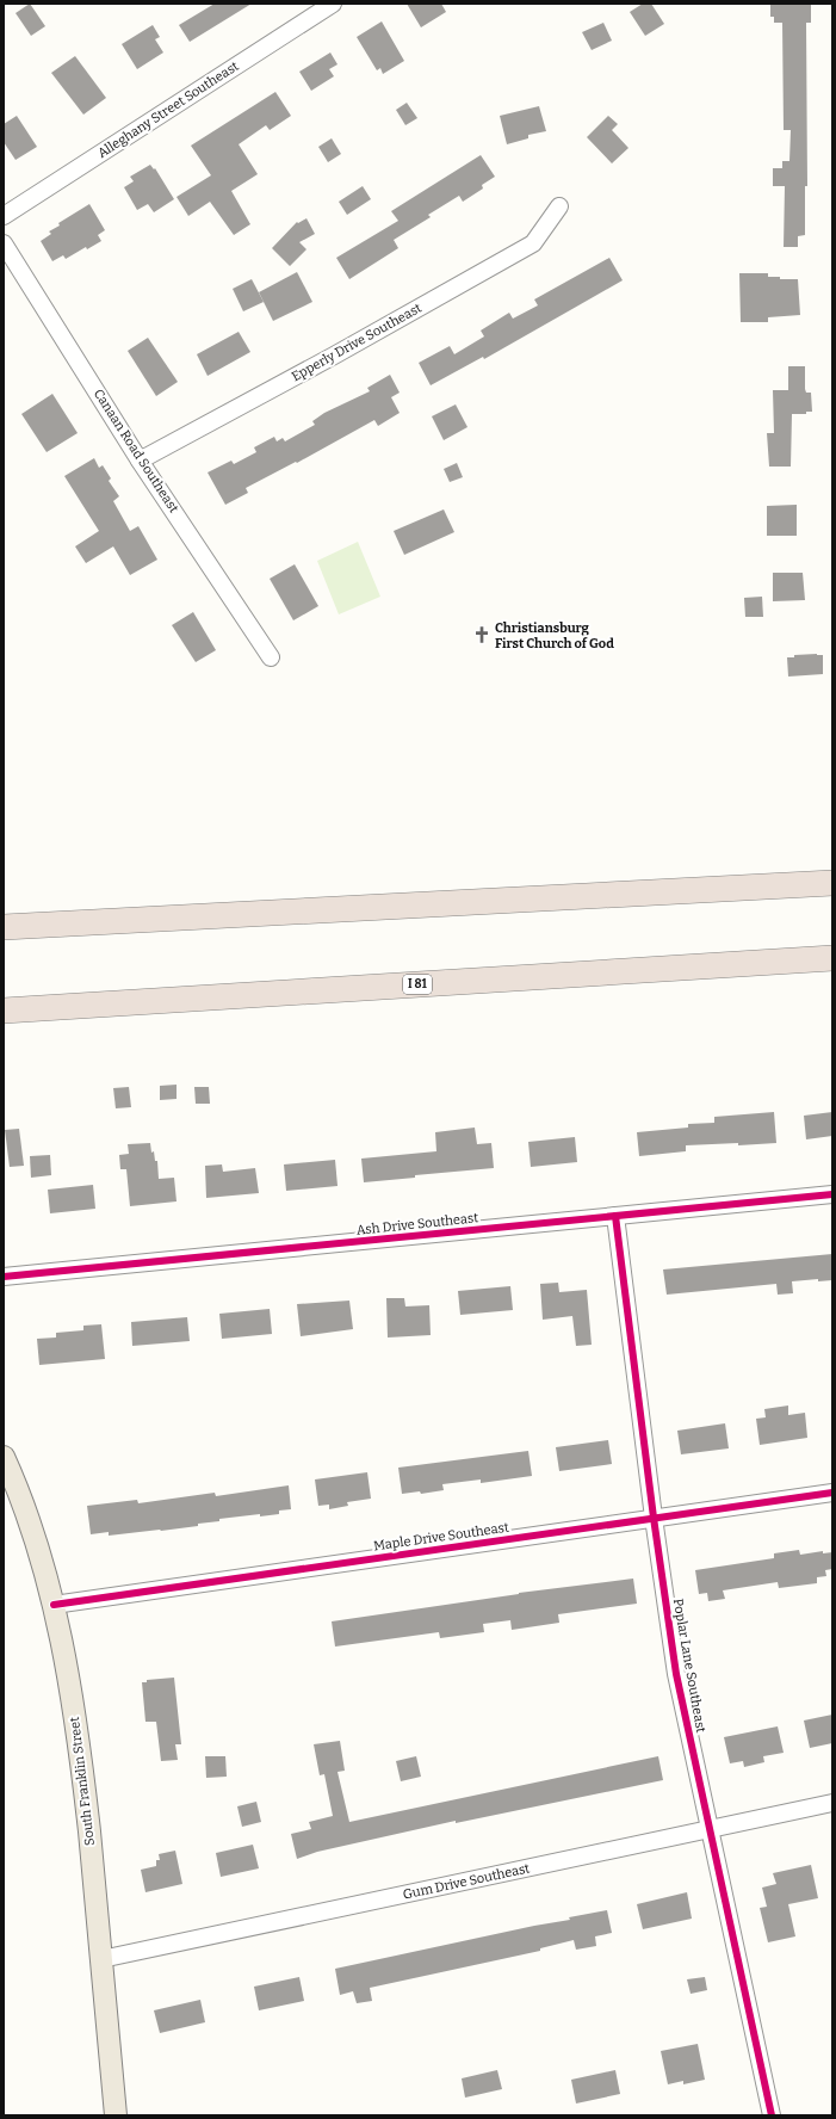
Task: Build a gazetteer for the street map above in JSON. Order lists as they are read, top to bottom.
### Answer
{
  "streets": {
    "highway": ["I 81"],
    "main road": ["South Franklin Street"],
    "street": [
      "Alleghany Street Southeast",
      "Epperly Drive Southeast",
      "Canaan Road Southeast",
      "Ash Drive Southeast",
      "Maple Drive Southeast",
      "Poplar Lane Southeast",
      "Gum Drive Southeast"
    ]
  },
  "crossings": [
    ["Epperly Drive Southeast", "Canaan Road Southeast"],
    ["Ash Drive Southeast", "Poplar Lane Southeast"],
    ["Maple Drive Southeast", "Poplar Lane Southeast"],
    ["Maple Drive Southeast", "South Franklin Street"],
    ["Poplar Lane Southeast", "Gum Drive Southeast"],
    ["South Franklin Street", "Gum Drive Southeast"]
  ],
  "places": {
    "church": ["Christiansburg First Church of God"]
  }
}
